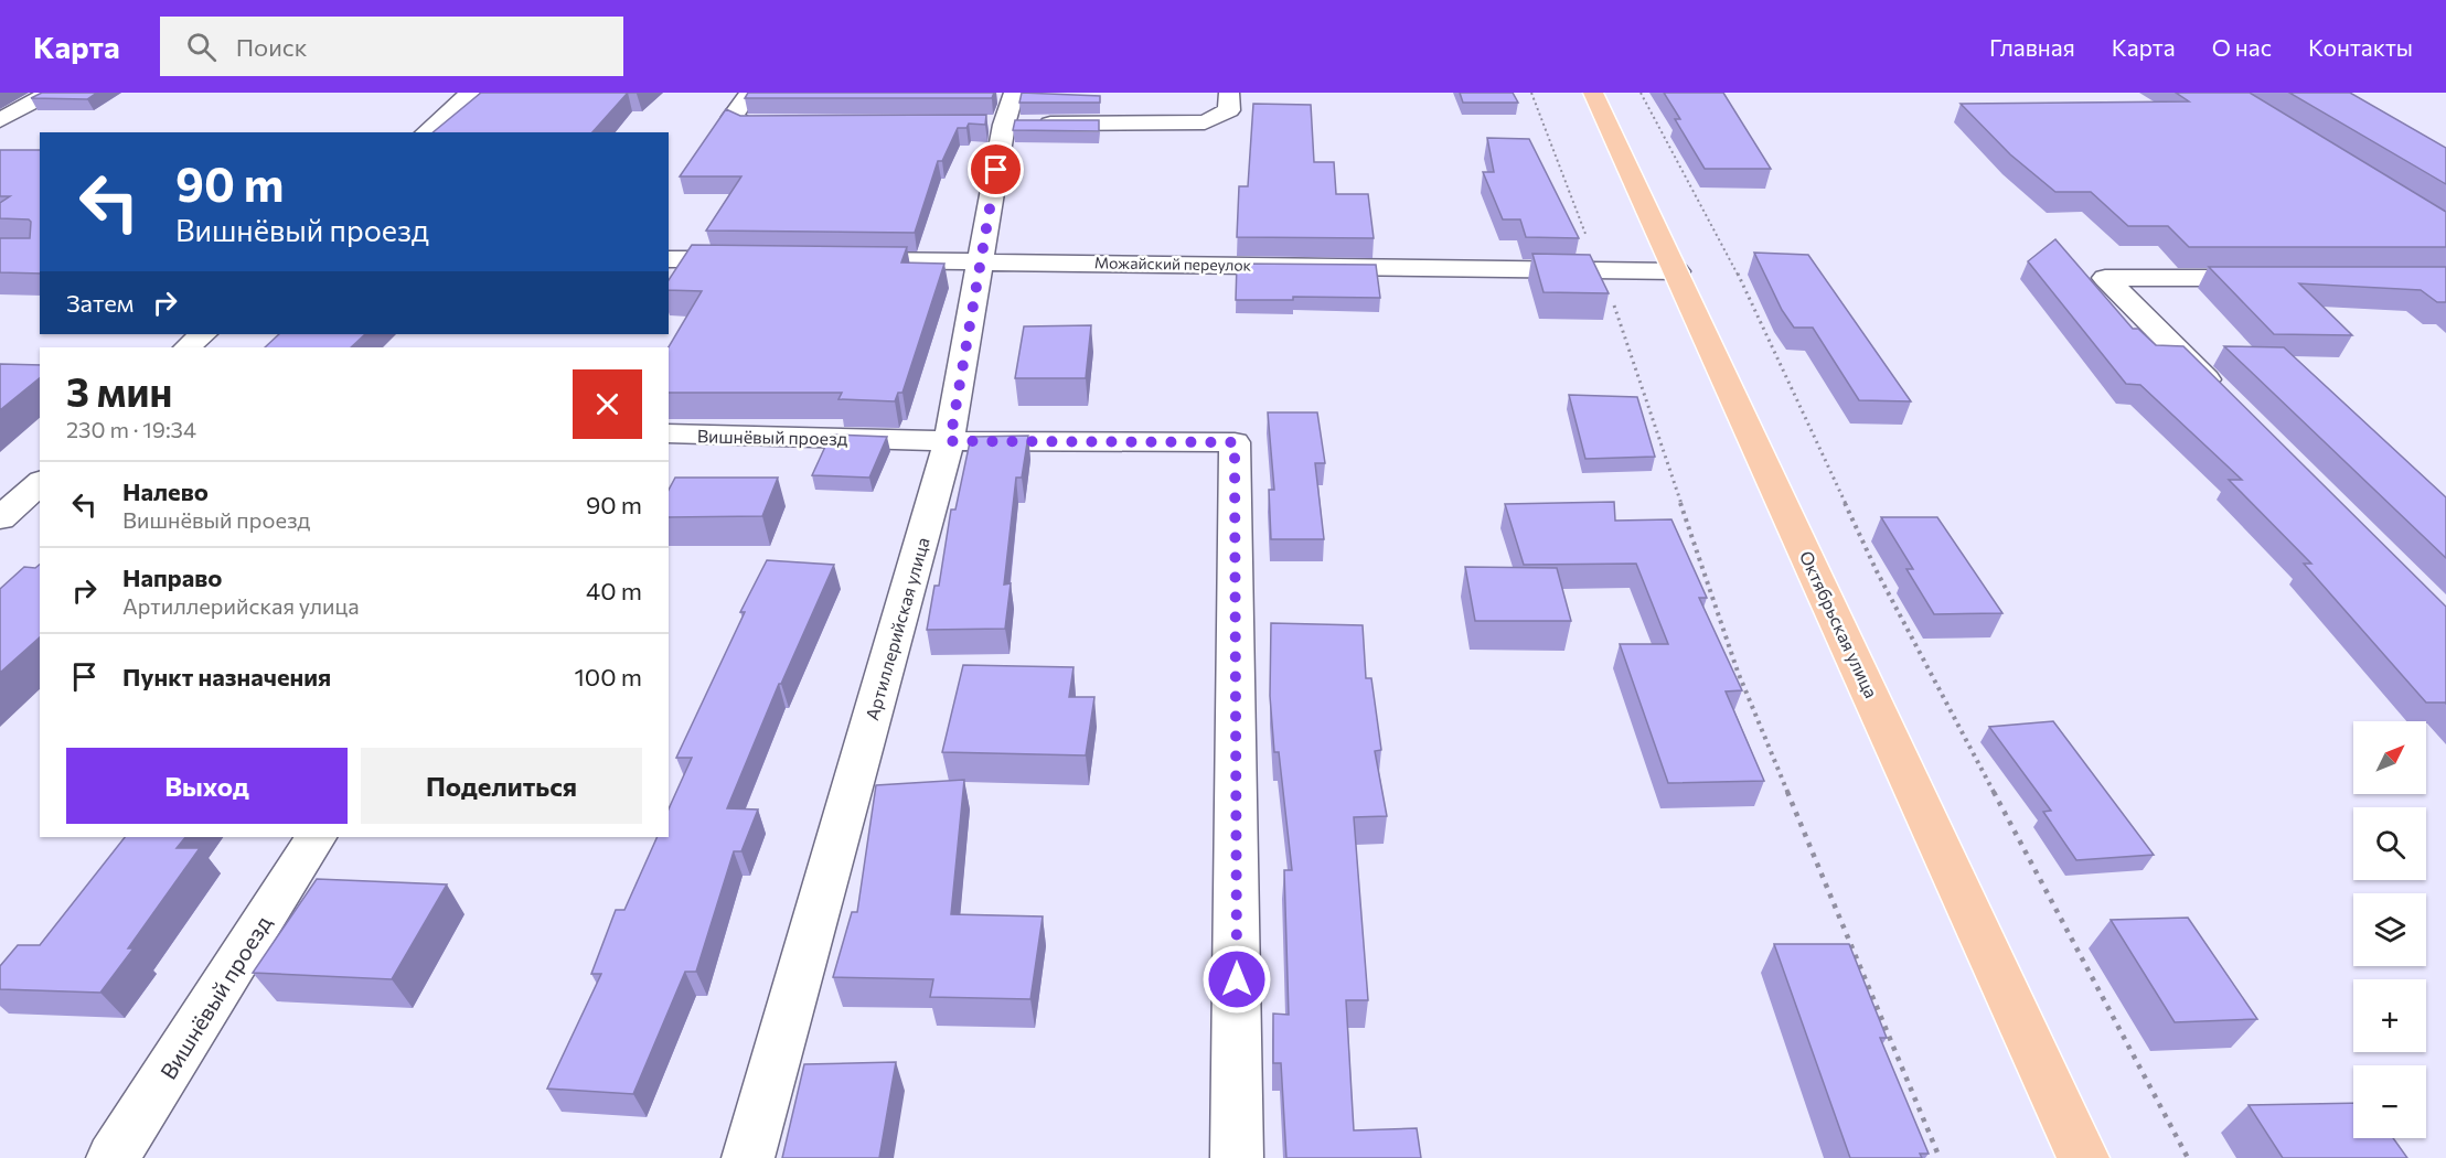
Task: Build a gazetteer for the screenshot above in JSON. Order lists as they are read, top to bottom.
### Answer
{
  "streets": {
    "main road": ["Октябрьская улица"],
    "street": ["Можайский переулок", "Вишнёвый проезд", "Артиллерийская улица"]
  },
  "crossings": [
    ["Можайский переулок", "Октябрьская улица"],
    ["Можайский переулок", "Артиллерийская улица"],
    ["Вишнёвый проезд", "Артиллерийская улица"]
  ],
  "north": "top right",
  "page": {
    "header": "Карта",
    "search": "Поиск",
    "nav": [
      "Главная",
      "Карта",
      "О нас",
      "Контакты"
    ],
    "turn": ["90 m", "Вишнёвый проезд"],
    "then": "Затем",
    "heading": ["3 мин", "230 m · 19:34"],
    "list": [
      {
        "name": "Налево",
        "note": "Вишнёвый проезд",
        "value": "90 m"
      },
      {
        "name": "Направо",
        "note": "Артиллерийская улица",
        "value": "40 m"
      },
      {
        "name": "Пункт назначения",
        "value": "100 m"
      }
    ],
    "map_buttons": ["+", "−"],
    "buttons": ["Выход", "Поделиться"]
  }
}
